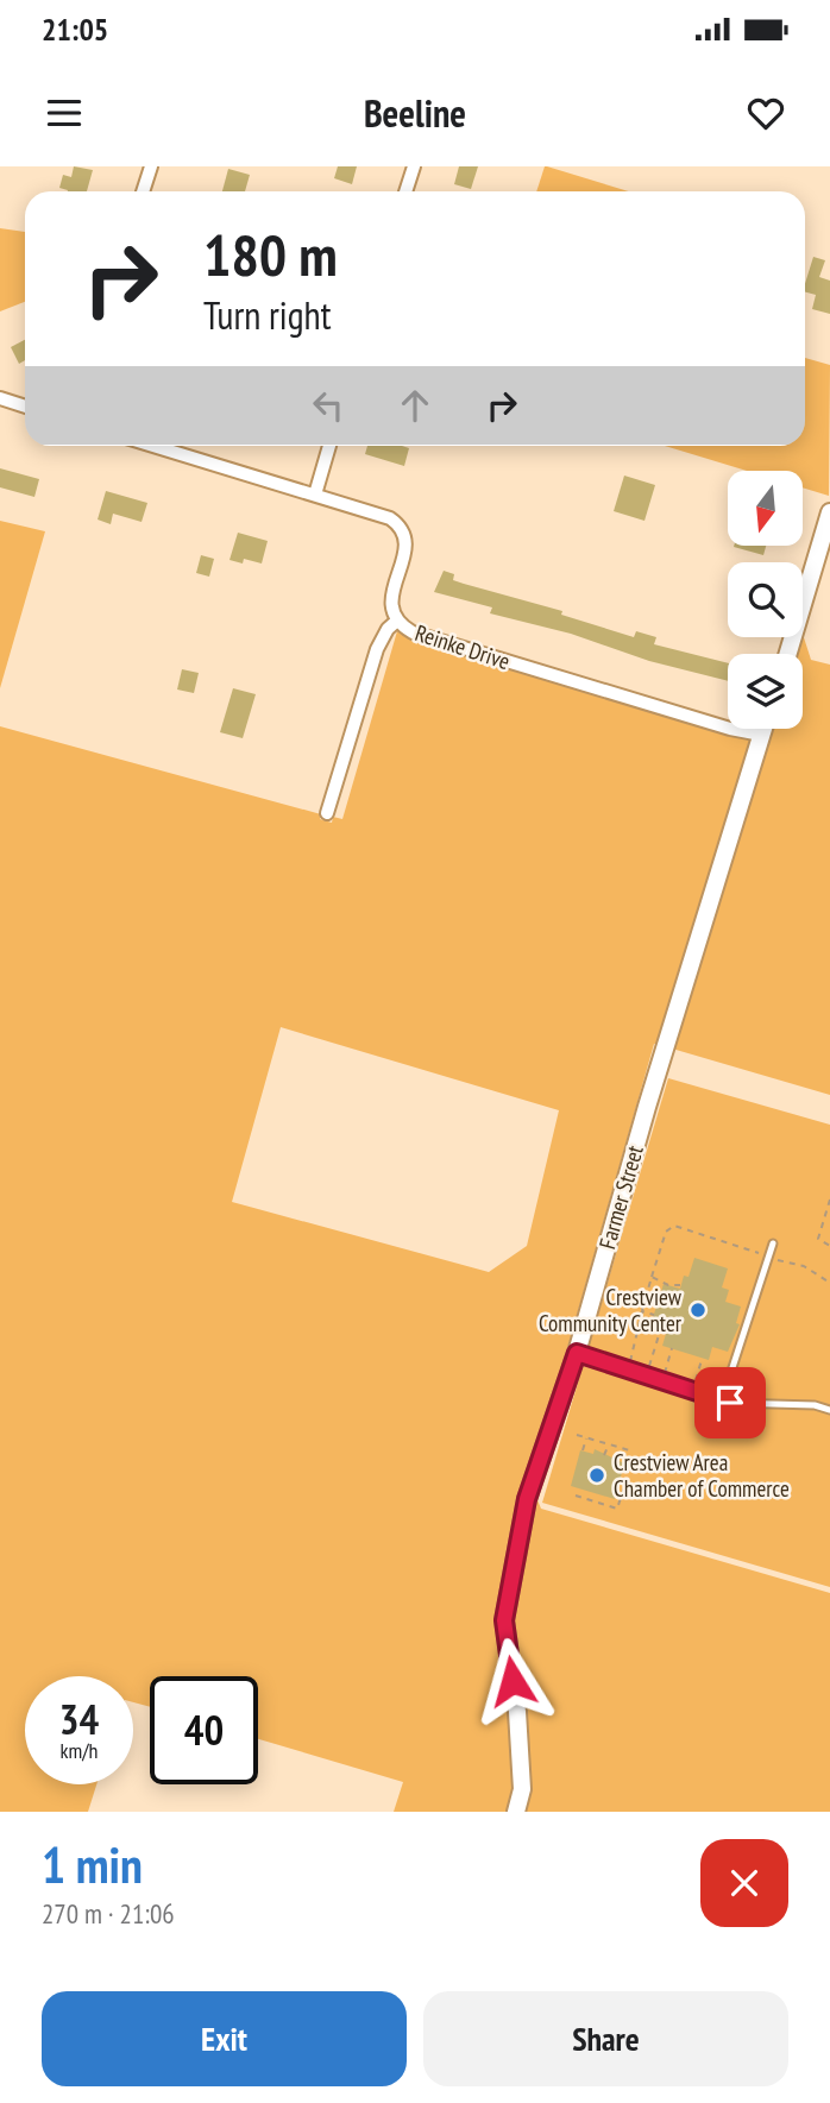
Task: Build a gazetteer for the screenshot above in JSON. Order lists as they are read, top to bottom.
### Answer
{
  "streets": {
    "street": ["Reinke Drive", "Farmer Street"]
  },
  "crossings": [
    ["Reinke Drive", "Farmer Street"]
  ],
  "places": ["Crestview Community Center", "Crestview Area Chamber of Commerce"],
  "north": "bottom",
  "page": {
    "status": "21:05",
    "header": "Beeline",
    "turn": ["180 m", "Turn right"],
    "speed": "34 km/h",
    "limit": "40",
    "heading": ["1 min", "270 m · 21:06"],
    "buttons": ["Exit", "Share"]
  }
}
